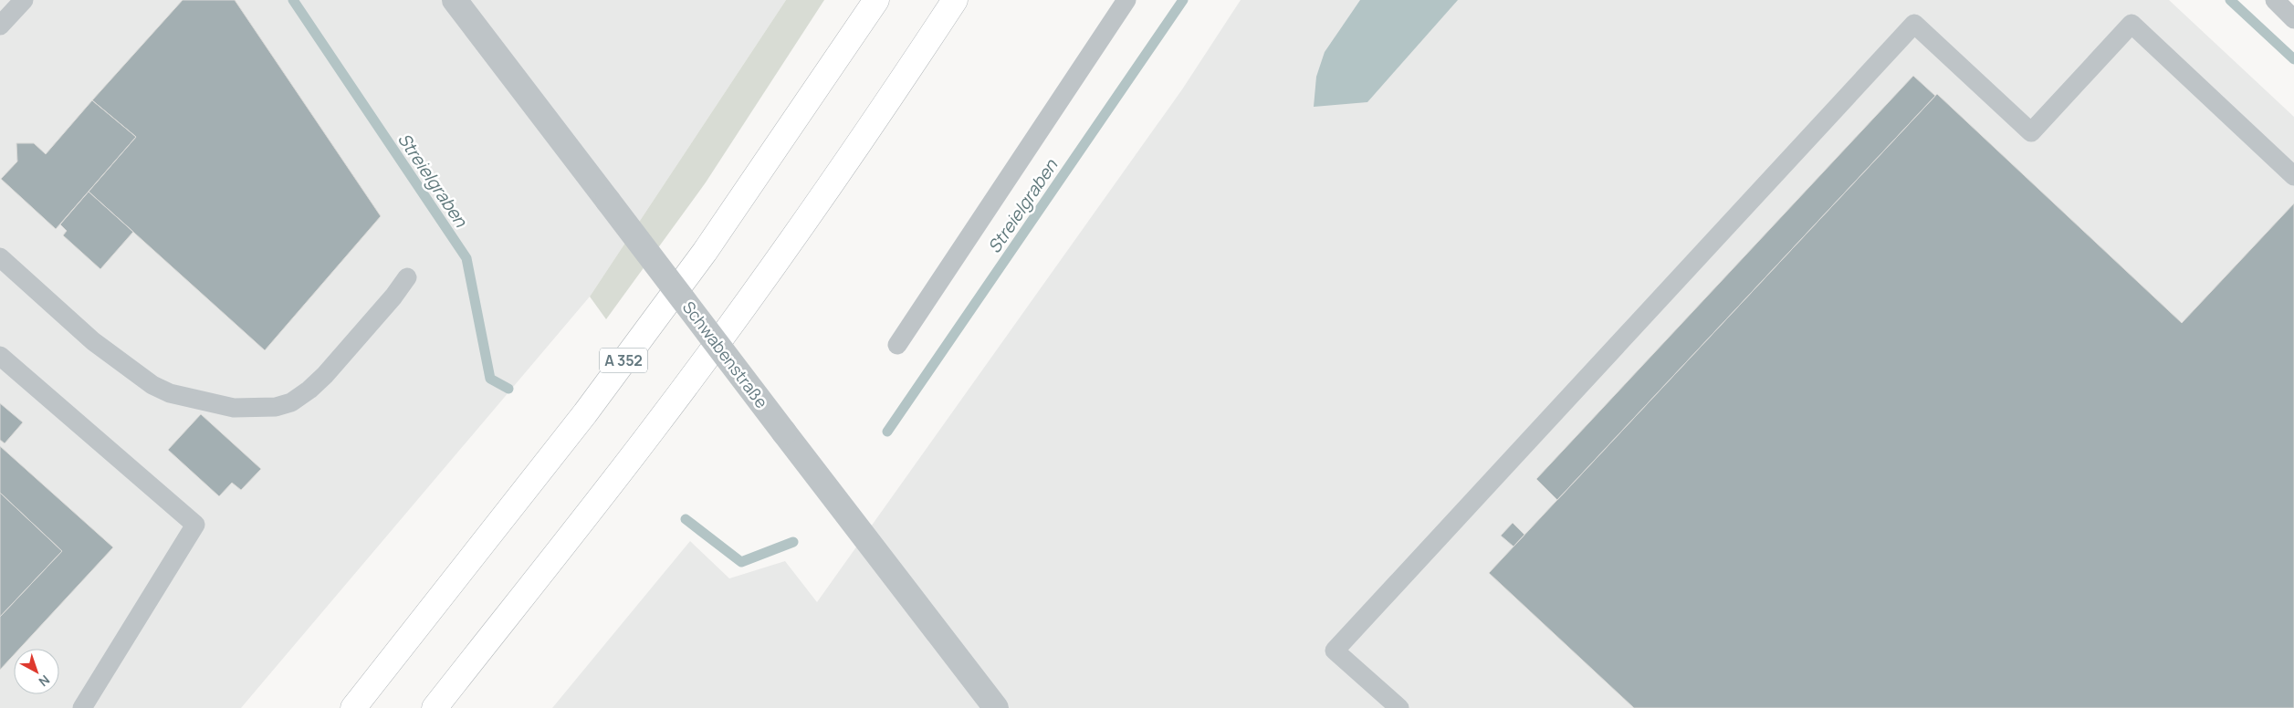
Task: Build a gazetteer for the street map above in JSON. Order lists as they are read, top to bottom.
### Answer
{
  "streets": {
    "highway": ["A 352"],
    "street": ["Schwabenstraße"]
  },
  "water": ["Streielgraben"],
  "north": "bottom right"
}
